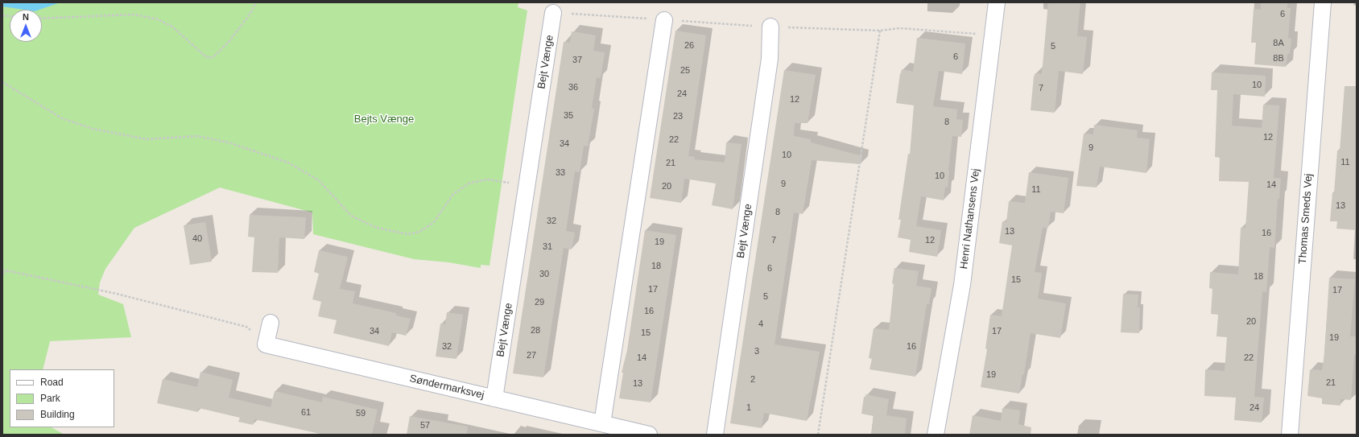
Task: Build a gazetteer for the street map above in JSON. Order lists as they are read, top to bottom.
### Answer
{
  "streets": {
    "street": [
      "Bejt Vænge",
      "Henri Nathansens Vej",
      "Thomas Smeds Vej",
      "Søndermarksvej"
    ]
  },
  "crossings": [
    ["Bejt Vænge", "Søndermarksvej"]
  ],
  "parks": ["Bejts Vænge"],
  "house_numbers": [
    "6",
    "8A",
    "26",
    "5",
    "6",
    "8B",
    "37",
    "25",
    "10",
    "36",
    "7",
    "24",
    "12",
    "35",
    "23",
    "8",
    "12",
    "22",
    "34",
    "9",
    "10",
    "11",
    "21",
    "33",
    "10",
    "9",
    "14",
    "20",
    "11",
    "13",
    "8",
    "32",
    "13",
    "16",
    "40",
    "7",
    "12",
    "19",
    "31",
    "18",
    "6",
    "30",
    "18",
    "15",
    "17",
    "17",
    "5",
    "29",
    "16",
    "20",
    "4",
    "28",
    "34",
    "17",
    "15",
    "19",
    "32",
    "16",
    "3",
    "27",
    "14",
    "22",
    "19",
    "2",
    "21",
    "13",
    "1",
    "24",
    "61",
    "59",
    "57"
  ],
  "legend": ["Road", "Park", "Building"],
  "north": "top"
}
